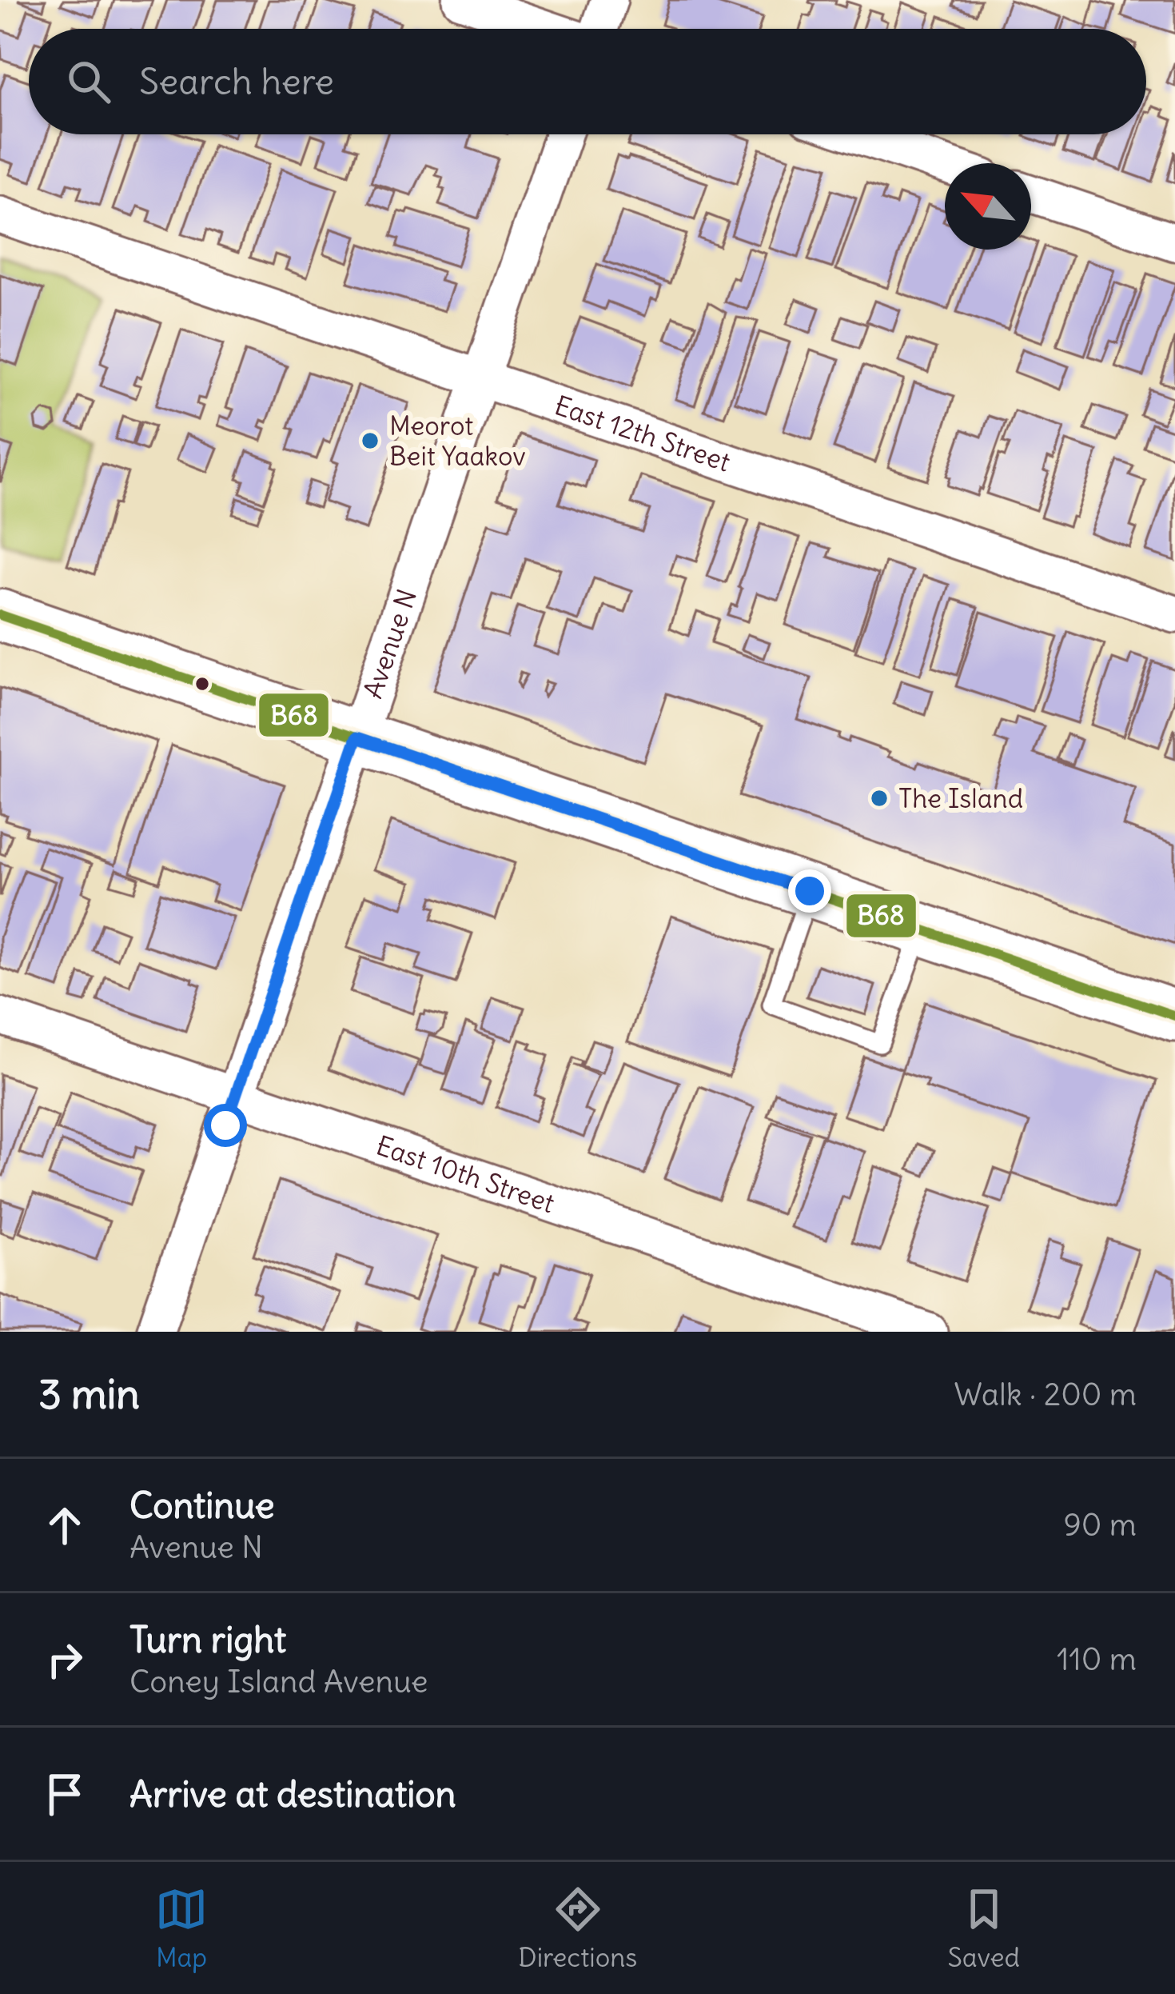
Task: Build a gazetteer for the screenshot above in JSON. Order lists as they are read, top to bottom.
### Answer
{
  "streets": {
    "street": ["East 12th Street", "Avenue N", "East 10th Street"]
  },
  "crossings": [
    ["East 12th Street", "Avenue N"],
    ["Avenue N", "East 10th Street"]
  ],
  "places": ["Meorot Beit Yaakov", "The Island"],
  "lines": ["transit line B68"],
  "north": "top left",
  "page": {
    "search": "Search here",
    "heading": ["3 min", "Walk · 200 m"],
    "list": [
      ["Continue", "Avenue N", "90 m"],
      ["Turn right", "Coney Island Avenue", "110 m"],
      "Arrive at destination"
    ],
    "nav": ["Map", "Directions", "Saved"]
  }
}
